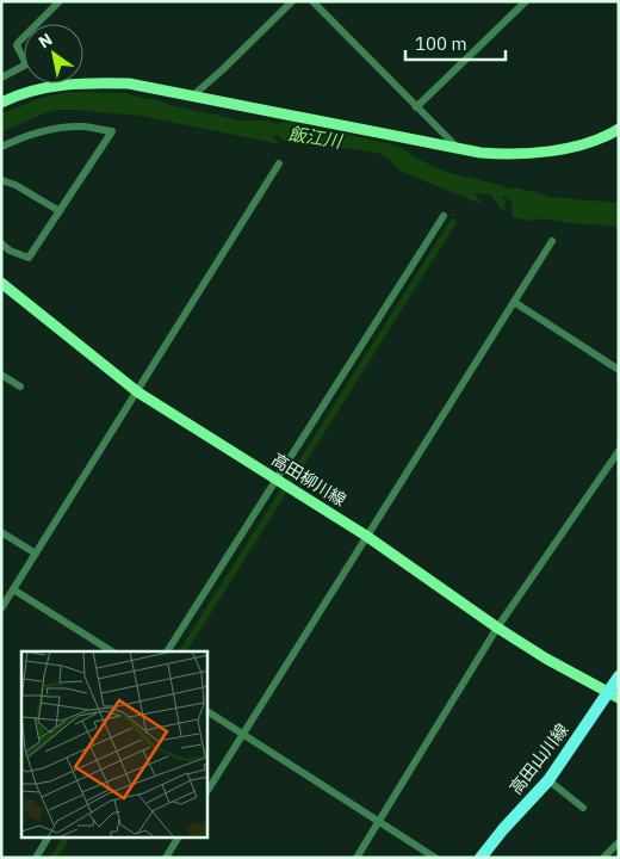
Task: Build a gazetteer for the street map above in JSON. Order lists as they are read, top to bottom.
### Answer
{
  "streets": {
    "main road": ["高田柳川線", "高田山川線"]
  },
  "crossings": [
    ["高田柳川線", "高田山川線"]
  ],
  "water": ["飯江川"],
  "scale_bar": "100 m",
  "north": "top left"
}
